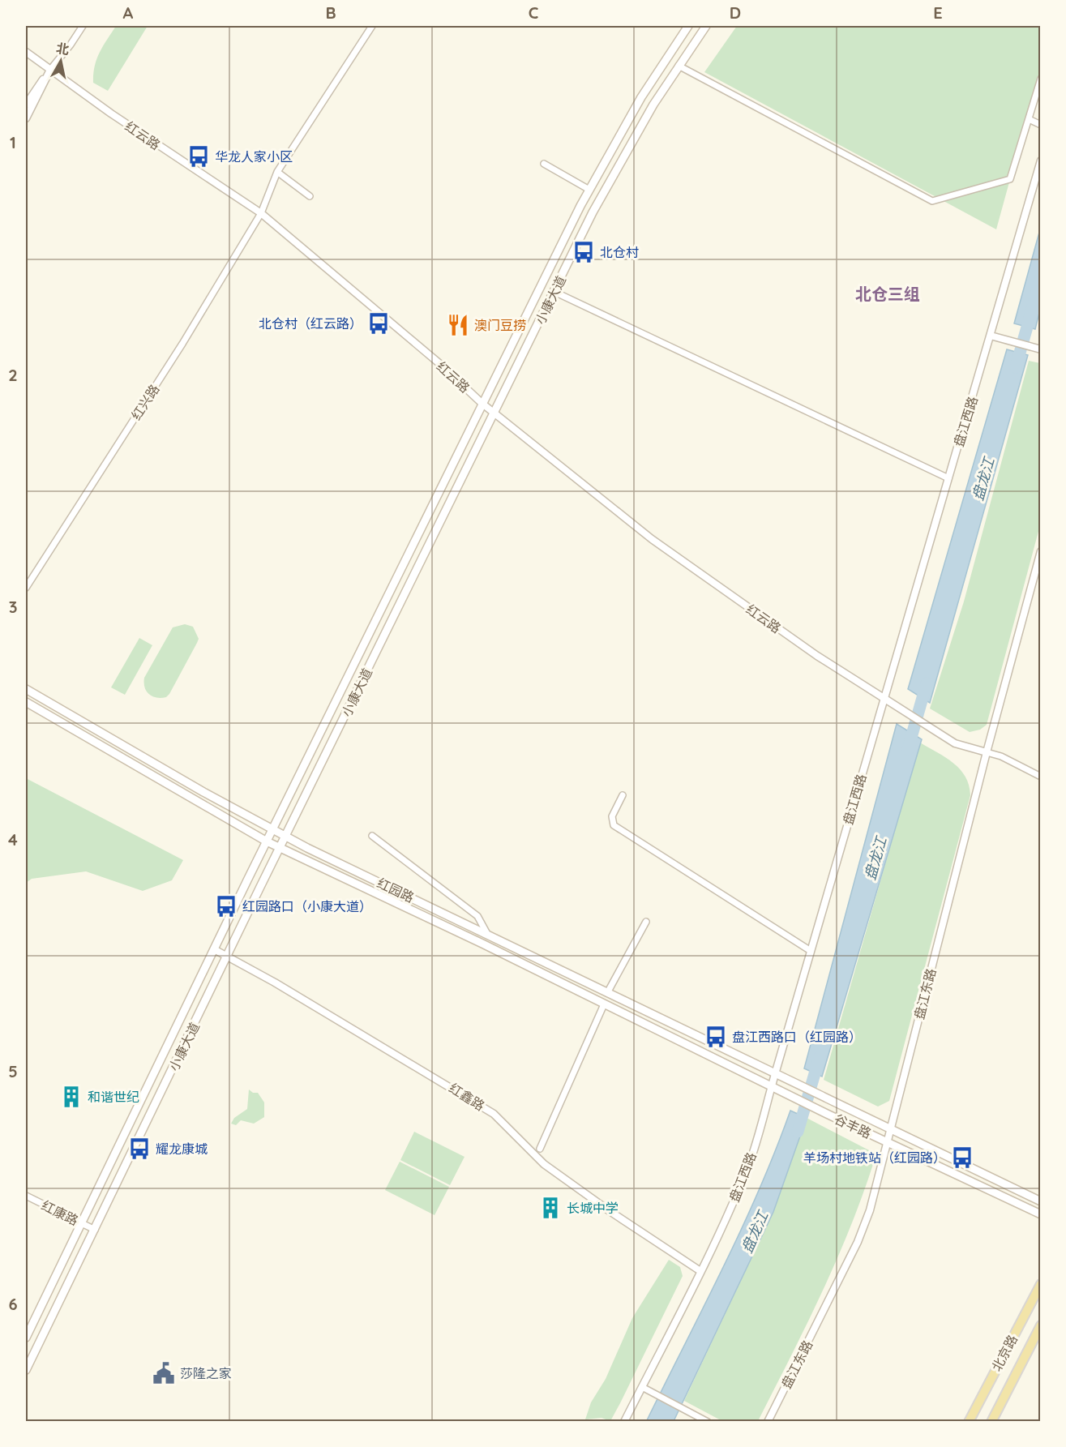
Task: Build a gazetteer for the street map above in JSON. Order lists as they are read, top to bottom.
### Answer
{
  "streets": {
    "main road": [
      "小康大道",
      "红园路",
      "谷丰路",
      "北京路"
    ],
    "street": [
      "红云路",
      "红兴路",
      "盘江西路",
      "盘江东路",
      "红鑫路",
      "红康路"
    ]
  },
  "crossings": [
    ["红云路", "小康大道"],
    ["红云路", "红兴路"],
    ["红云路", "盘江西路"],
    ["红云路", "盘江东路"],
    ["小康大道", "红园路"],
    ["小康大道", "红鑫路"],
    ["小康大道", "红康路"],
    ["盘江西路", "红园路"],
    ["盘江西路", "红鑫路"],
    ["盘江西路", "谷丰路"],
    ["红园路", "谷丰路"],
    ["盘江东路", "谷丰路"]
  ],
  "districts": ["北仓三组"],
  "water": ["盘龙江"],
  "places": {
    "bus stop": [
      "华龙人家小区",
      "北仓村",
      "北仓村（红云路）",
      "红园路口（小康大道）",
      "盘江西路口（红园路）",
      "耀龙康城",
      "羊场村地铁站（红园路）"
    ],
    "restaurant": ["澳门豆捞"],
    "building": ["和谐世纪", "长城中学"],
    "public building": ["莎隆之家"]
  },
  "north": "top",
  "grid": {
    "columns": [
      "A",
      "B",
      "C",
      "D",
      "E"
    ],
    "rows": [
      "1",
      "2",
      "3",
      "4",
      "5",
      "6"
    ]
  }
}
